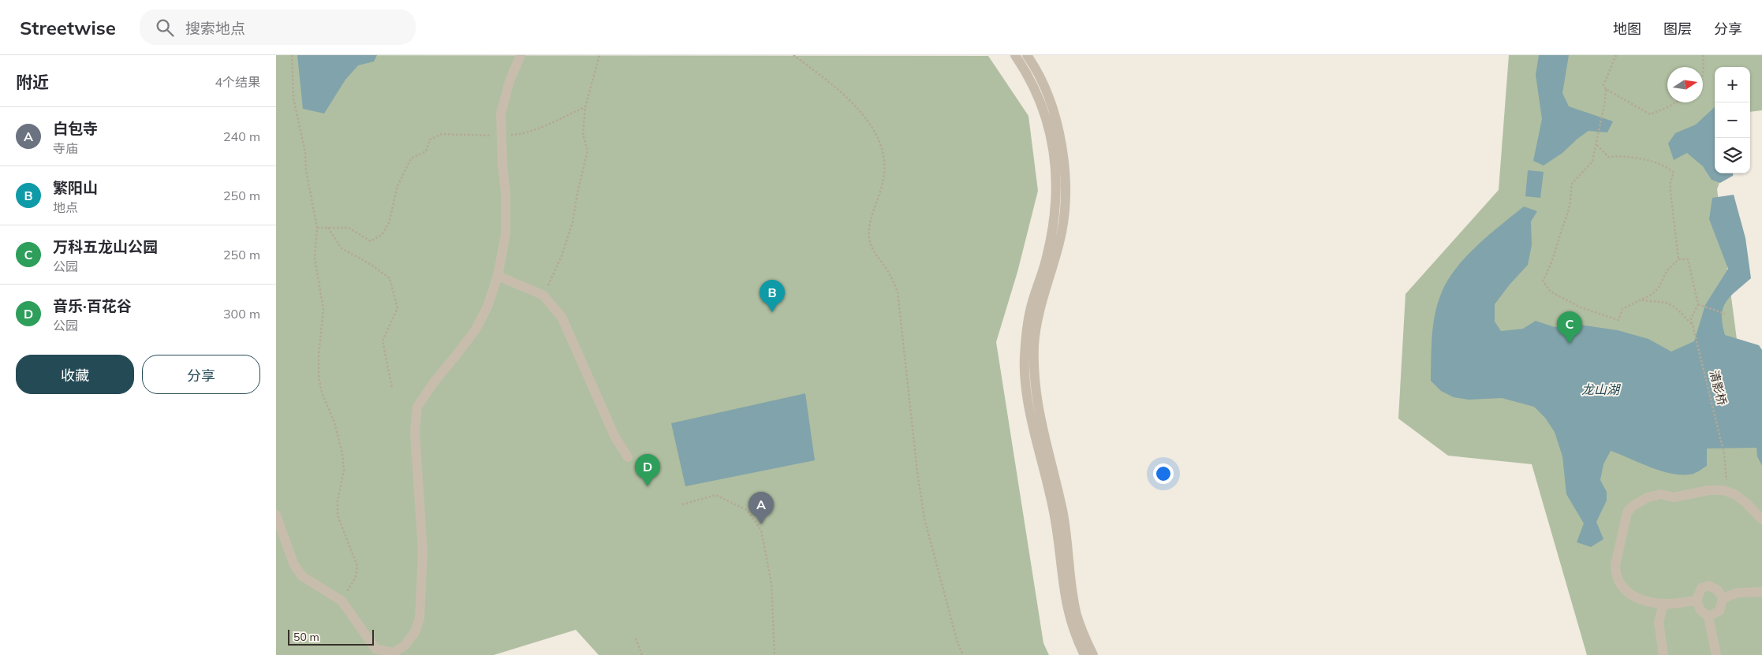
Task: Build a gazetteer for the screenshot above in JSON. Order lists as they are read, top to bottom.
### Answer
{
  "streets": {
    "path": ["清影桥"]
  },
  "water": ["龙山湖"],
  "scale_bar": "50 m",
  "north": "right",
  "page": {
    "header": "Streetwise",
    "search": "搜索地点",
    "nav": ["地图", "图层", "分享"],
    "heading": ["附近", "4个结果"],
    "map_buttons": ["+", "−"],
    "list": [
      {
        "mark": "A",
        "name": "白包寺",
        "note": "寺庙",
        "value": "240 m"
      },
      {
        "mark": "B",
        "name": "繁阳山",
        "note": "地点",
        "value": "250 m"
      },
      {
        "mark": "C",
        "name": "万科五龙山公园",
        "note": "公园",
        "value": "250 m"
      },
      {
        "mark": "D",
        "name": "音乐·百花谷",
        "note": "公园",
        "value": "300 m"
      }
    ],
    "pins": [
      "B",
      "C",
      "D",
      "A"
    ],
    "buttons": ["收藏", "分享"],
    "scale": "50 m"
  }
}
